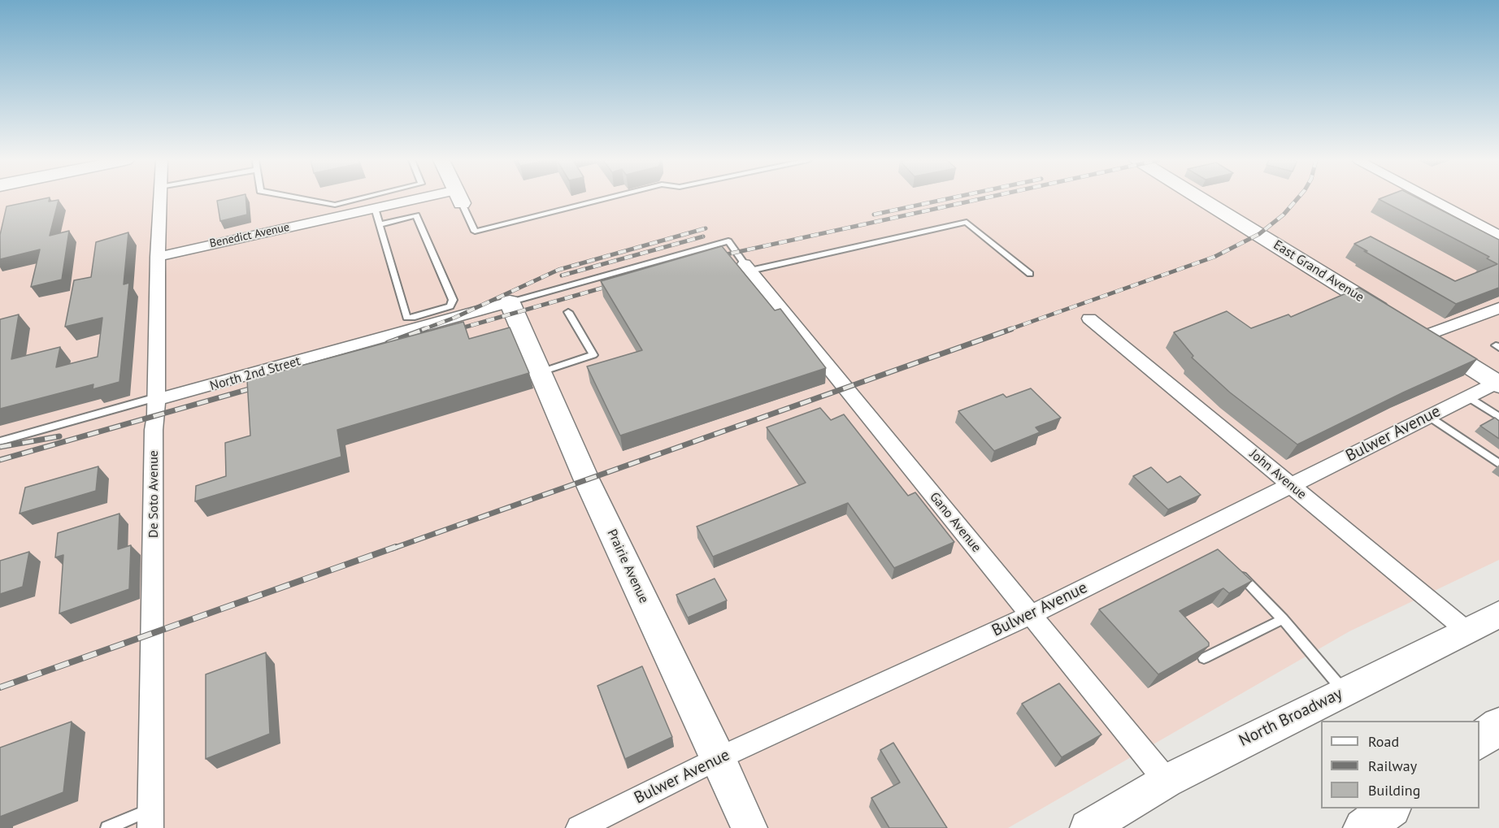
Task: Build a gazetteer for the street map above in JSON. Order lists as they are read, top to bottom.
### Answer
{
  "streets": {
    "main road": ["East Grand Avenue", "Prairie Avenue", "North Broadway"],
    "street": [
      "Benedict Avenue",
      "North 2nd Street",
      "Bulwer Avenue",
      "John Avenue",
      "De Soto Avenue",
      "Gano Avenue"
    ]
  },
  "crossings": [
    ["Benedict Avenue", "De Soto Avenue"],
    ["East Grand Avenue", "Bulwer Avenue"],
    ["North 2nd Street", "De Soto Avenue"],
    ["North 2nd Street", "Prairie Avenue"],
    ["Bulwer Avenue", "John Avenue"],
    ["Bulwer Avenue", "Gano Avenue"],
    ["Bulwer Avenue", "Prairie Avenue"],
    ["John Avenue", "North Broadway"],
    ["Gano Avenue", "North Broadway"]
  ],
  "legend": ["Road", "Railway", "Building"]
}
